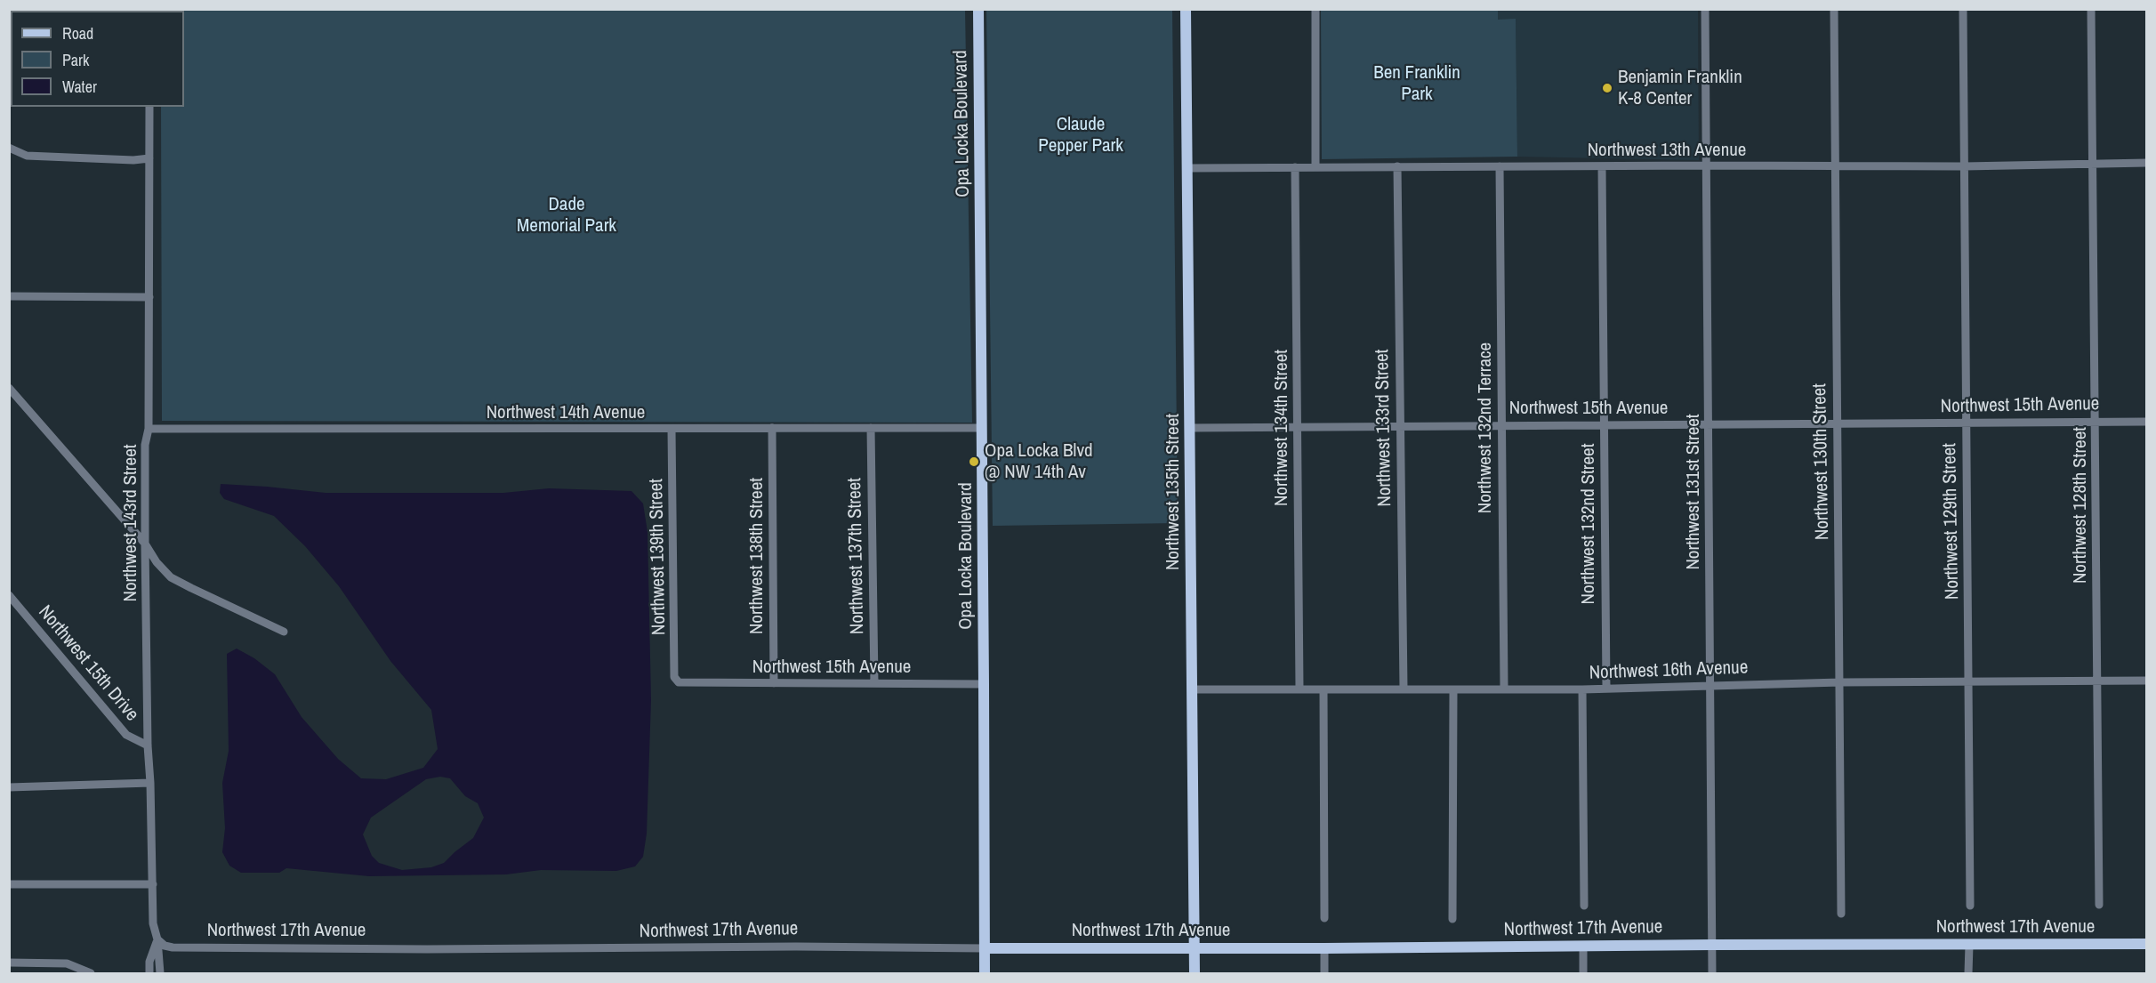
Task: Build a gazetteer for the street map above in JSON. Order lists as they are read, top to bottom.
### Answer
{
  "streets": {
    "main road": ["Opa Locka Boulevard", "Northwest 135th Street", "Northwest 17th Avenue"],
    "street": [
      "Northwest 13th Avenue",
      "Northwest 15th Avenue",
      "Northwest 14th Avenue",
      "Northwest 134th Street",
      "Northwest 133rd Street",
      "Northwest 132nd Terrace",
      "Northwest 130th Street",
      "Northwest 131st Street",
      "Northwest 128th Street",
      "Northwest 129th Street",
      "Northwest 143rd Street",
      "Northwest 132nd Street",
      "Northwest 138th Street",
      "Northwest 137th Street",
      "Northwest 139th Street",
      "Northwest 15th Drive",
      "Northwest 16th Avenue"
    ]
  },
  "crossings": [
    ["Opa Locka Boulevard", "Northwest 15th Avenue"],
    ["Opa Locka Boulevard", "Northwest 14th Avenue"],
    ["Opa Locka Boulevard", "Northwest 17th Avenue"],
    ["Northwest 13th Avenue", "Northwest 134th Street"],
    ["Northwest 13th Avenue", "Northwest 133rd Street"],
    ["Northwest 13th Avenue", "Northwest 132nd Terrace"],
    ["Northwest 13th Avenue", "Northwest 130th Street"],
    ["Northwest 13th Avenue", "Northwest 135th Street"],
    ["Northwest 13th Avenue", "Northwest 131st Street"],
    ["Northwest 13th Avenue", "Northwest 128th Street"],
    ["Northwest 13th Avenue", "Northwest 129th Street"],
    ["Northwest 13th Avenue", "Northwest 132nd Street"],
    ["Northwest 15th Avenue", "Northwest 134th Street"],
    ["Northwest 15th Avenue", "Northwest 133rd Street"],
    ["Northwest 15th Avenue", "Northwest 132nd Terrace"],
    ["Northwest 15th Avenue", "Northwest 130th Street"],
    ["Northwest 15th Avenue", "Northwest 135th Street"],
    ["Northwest 15th Avenue", "Northwest 131st Street"],
    ["Northwest 15th Avenue", "Northwest 128th Street"],
    ["Northwest 15th Avenue", "Northwest 129th Street"],
    ["Northwest 15th Avenue", "Northwest 132nd Street"],
    ["Northwest 15th Avenue", "Northwest 138th Street"],
    ["Northwest 15th Avenue", "Northwest 137th Street"],
    ["Northwest 15th Avenue", "Northwest 139th Street"],
    ["Northwest 14th Avenue", "Northwest 143rd Street"],
    ["Northwest 14th Avenue", "Northwest 138th Street"],
    ["Northwest 14th Avenue", "Northwest 137th Street"],
    ["Northwest 14th Avenue", "Northwest 139th Street"],
    ["Northwest 134th Street", "Northwest 16th Avenue"],
    ["Northwest 133rd Street", "Northwest 16th Avenue"],
    ["Northwest 132nd Terrace", "Northwest 16th Avenue"],
    ["Northwest 130th Street", "Northwest 16th Avenue"],
    ["Northwest 135th Street", "Northwest 16th Avenue"],
    ["Northwest 135th Street", "Northwest 17th Avenue"],
    ["Northwest 131st Street", "Northwest 16th Avenue"],
    ["Northwest 131st Street", "Northwest 17th Avenue"],
    ["Northwest 128th Street", "Northwest 16th Avenue"],
    ["Northwest 129th Street", "Northwest 16th Avenue"],
    ["Northwest 143rd Street", "Northwest 15th Drive"],
    ["Northwest 143rd Street", "Northwest 17th Avenue"],
    ["Northwest 132nd Street", "Northwest 16th Avenue"]
  ],
  "parks": ["Ben Franklin Park", "Claude Pepper Park", "Dade Memorial Park"],
  "places": ["Benjamin Franklin K-8 Center", "Opa Locka Blvd @ NW 14th Av"],
  "legend": ["Road", "Park", "Water"]
}
